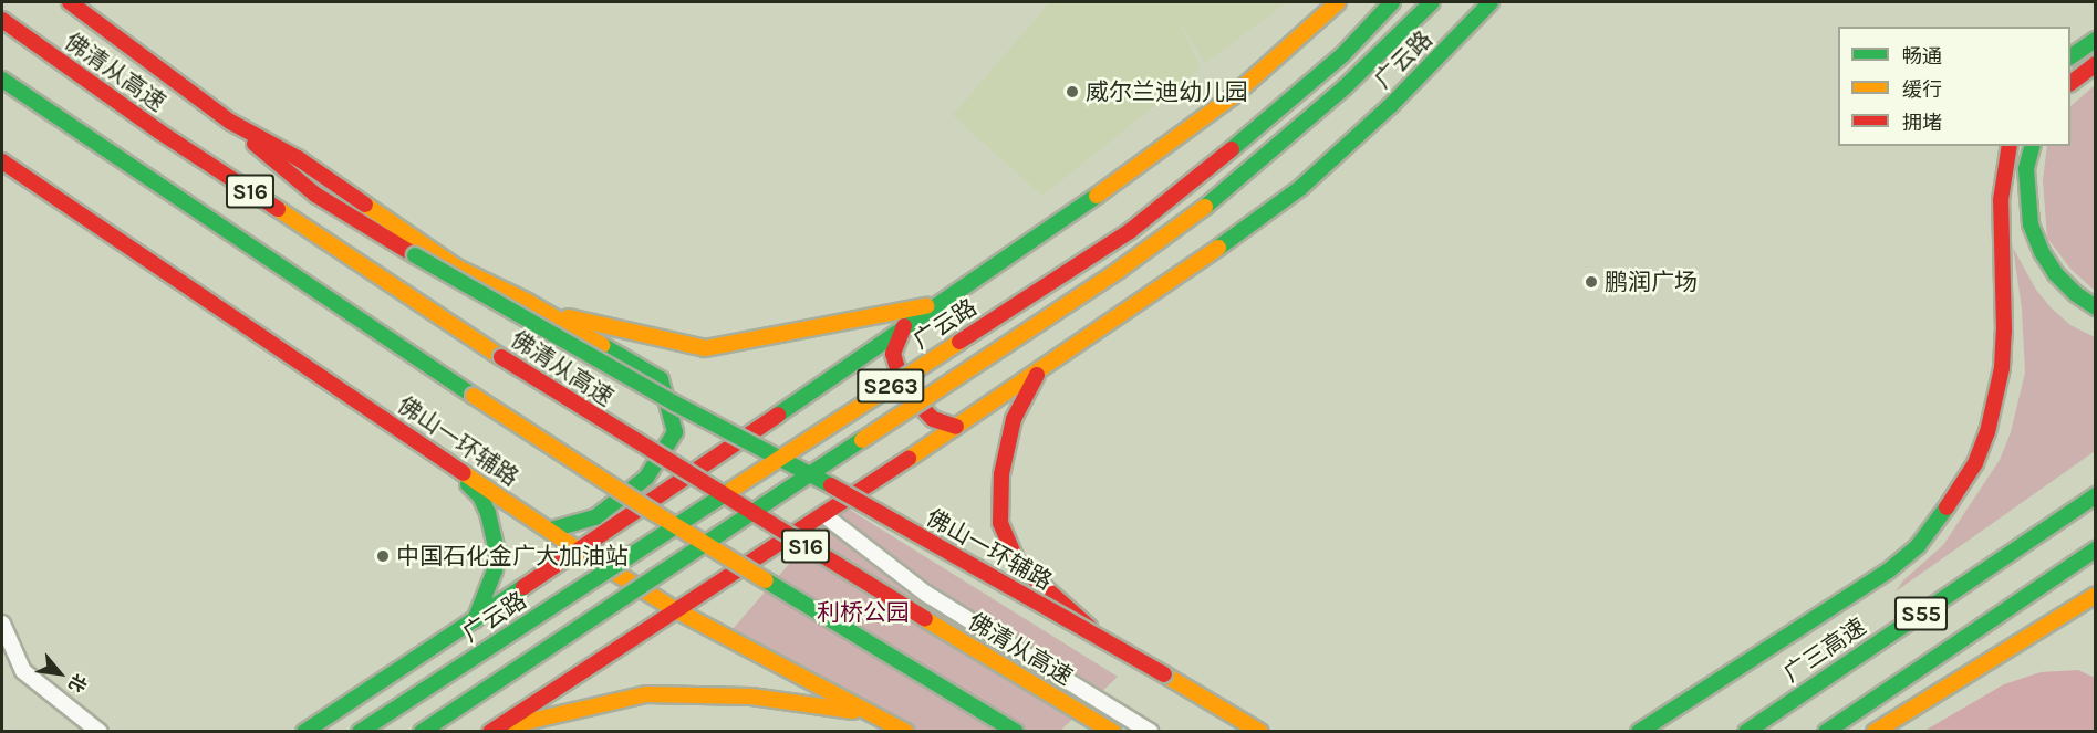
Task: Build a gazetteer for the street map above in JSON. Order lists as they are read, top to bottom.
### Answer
{
  "streets": {
    "main road": [
      "广云路",
      "佛清从高速",
      "S16",
      "S263",
      "佛山一环辅路",
      "S55",
      "广三高速"
    ]
  },
  "crossings": [
    ["广云路", "佛山一环辅路"]
  ],
  "parks": ["利桥公园"],
  "places": ["威尔兰迪幼儿园", "鹏润广场", "中国石化金广大加油站"],
  "legend": ["畅通", "缓行", "拥堵"],
  "north": "bottom right"
}
